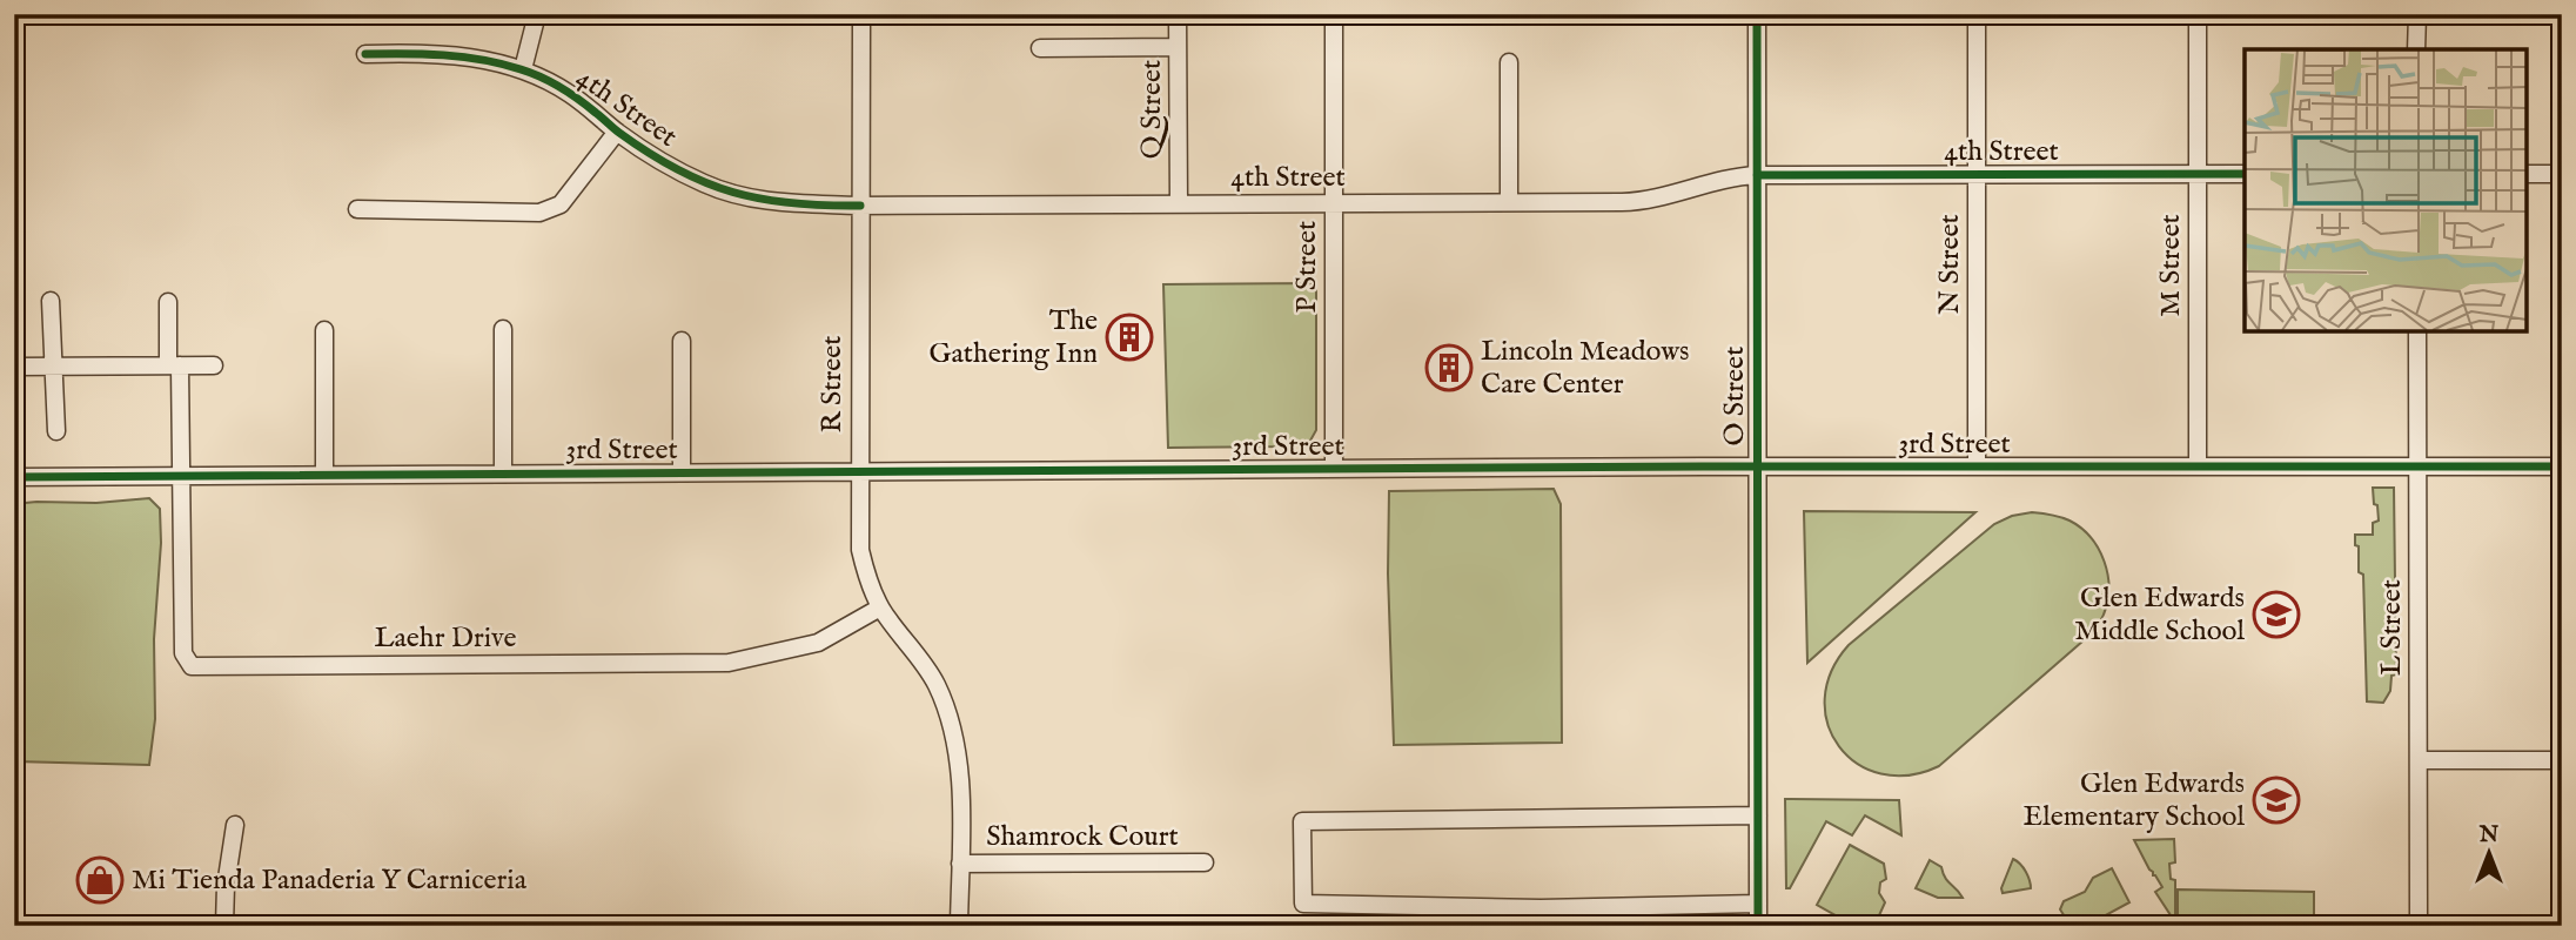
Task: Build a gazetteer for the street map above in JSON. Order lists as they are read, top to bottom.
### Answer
{
  "streets": {
    "street": [
      "4th Street",
      "Q Street",
      "N Street",
      "M Street",
      "P Street",
      "R Street",
      "O Street",
      "3rd Street",
      "L Street",
      "Laehr Drive",
      "Shamrock Court"
    ]
  },
  "crossings": [
    ["4th Street", "Q Street"],
    ["4th Street", "N Street"],
    ["4th Street", "M Street"],
    ["4th Street", "P Street"],
    ["4th Street", "R Street"],
    ["4th Street", "O Street"],
    ["N Street", "3rd Street"],
    ["M Street", "3rd Street"],
    ["P Street", "3rd Street"],
    ["R Street", "3rd Street"],
    ["R Street", "Laehr Drive"],
    ["R Street", "Shamrock Court"],
    ["O Street", "3rd Street"],
    ["3rd Street", "L Street"],
    ["3rd Street", "Laehr Drive"]
  ],
  "places": {
    "building": ["The Gathering Inn", "Lincoln Meadows Care Center"],
    "school or university": ["Glen Edwards Middle School", "Glen Edwards Elementary School"],
    "shop": ["Mi Tienda Panaderia Y Carniceria"]
  },
  "north": "top"
}
